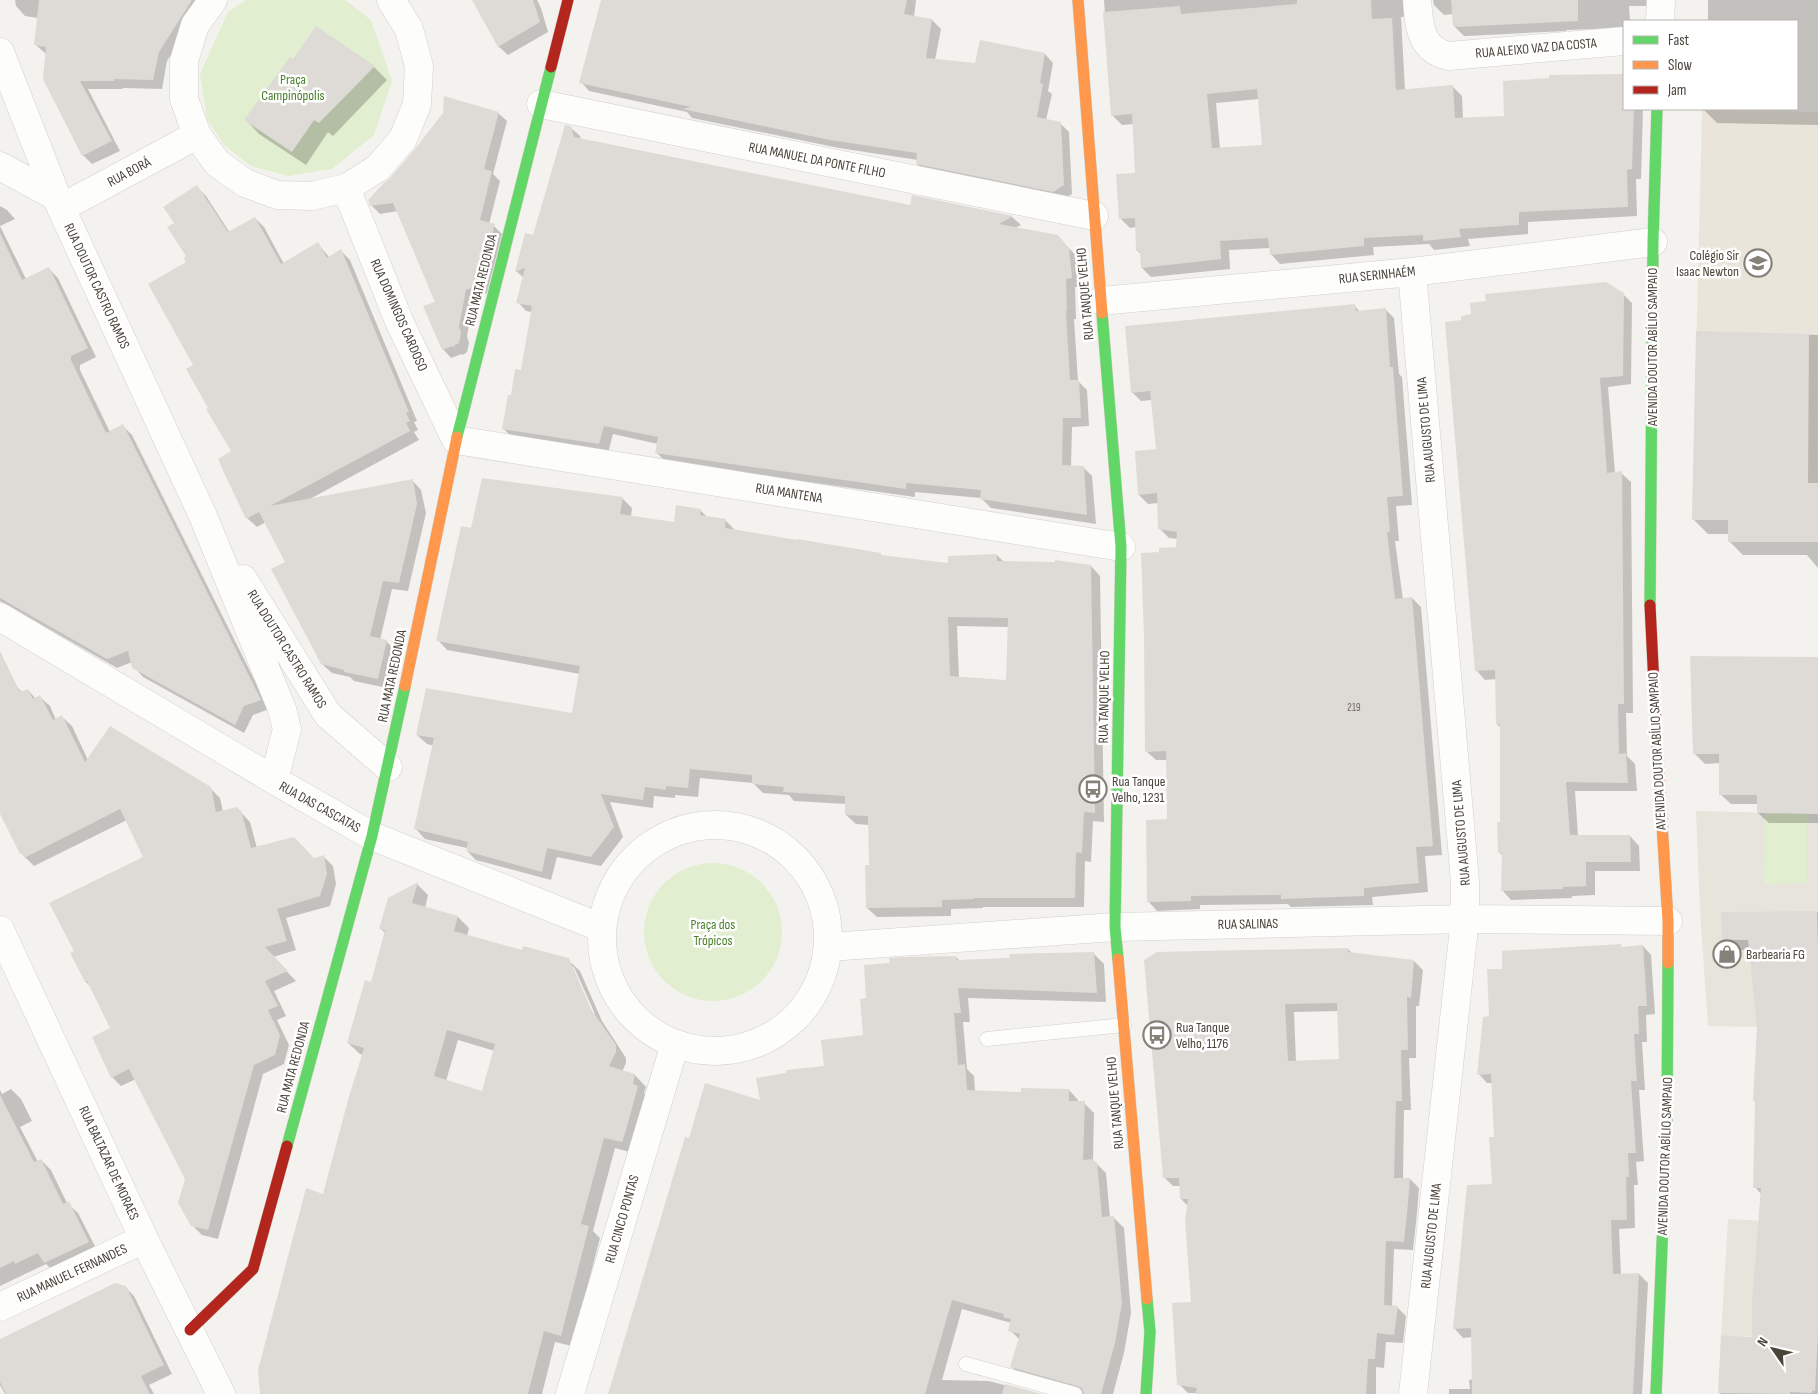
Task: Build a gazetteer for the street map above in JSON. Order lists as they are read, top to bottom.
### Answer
{
  "streets": {
    "street": [
      "RUA ALEIXO VAZ DA COSTA",
      "RUA MANUEL DA PONTE FILHO",
      "RUA BORÁ",
      "RUA SERINHAÉM",
      "RUA MATA REDONDA",
      "RUA DOUTOR CASTRO RAMOS",
      "RUA TANQUE VELHO",
      "RUA DOMINGOS CARDOSO",
      "AVENIDA DOUTOR ABÍLIO SAMPAIO",
      "RUA AUGUSTO DE LIMA",
      "RUA MANTENA",
      "RUA DAS CASCATAS",
      "RUA SALINAS",
      "RUA BALTAZAR DE MORAES",
      "RUA CINCO PONTAS",
      "RUA MANUEL FERNANDES"
    ]
  },
  "crossings": [
    ["RUA MANUEL DA PONTE FILHO", "RUA MATA REDONDA"],
    ["RUA MANUEL DA PONTE FILHO", "RUA TANQUE VELHO"],
    ["RUA BORÁ", "RUA DOUTOR CASTRO RAMOS"],
    ["RUA SERINHAÉM", "RUA TANQUE VELHO"],
    ["RUA SERINHAÉM", "AVENIDA DOUTOR ABÍLIO SAMPAIO"],
    ["RUA SERINHAÉM", "RUA AUGUSTO DE LIMA"],
    ["RUA MATA REDONDA", "RUA DOUTOR CASTRO RAMOS"],
    ["RUA MATA REDONDA", "RUA DOMINGOS CARDOSO"],
    ["RUA MATA REDONDA", "RUA MANTENA"],
    ["RUA MATA REDONDA", "RUA DAS CASCATAS"],
    ["RUA MATA REDONDA", "RUA BALTAZAR DE MORAES"],
    ["RUA DOUTOR CASTRO RAMOS", "RUA DAS CASCATAS"],
    ["RUA TANQUE VELHO", "RUA MANTENA"],
    ["RUA TANQUE VELHO", "RUA SALINAS"],
    ["RUA DOMINGOS CARDOSO", "RUA MANTENA"],
    ["AVENIDA DOUTOR ABÍLIO SAMPAIO", "RUA SALINAS"],
    ["RUA AUGUSTO DE LIMA", "RUA SALINAS"],
    ["RUA BALTAZAR DE MORAES", "RUA MANUEL FERNANDES"]
  ],
  "parks": ["Praça Campinópolis", "Praça dos Trópicos"],
  "places": {
    "school or university": ["Colégio Sir Isaac Newton"],
    "bus stop": ["Rua Tanque Velho, 1231", "Rua Tanque Velho, 1176"],
    "shop": ["Barbearia FG"]
  },
  "house_numbers": ["219"],
  "legend": ["Fast", "Slow", "Jam"],
  "north": "top left"
}
